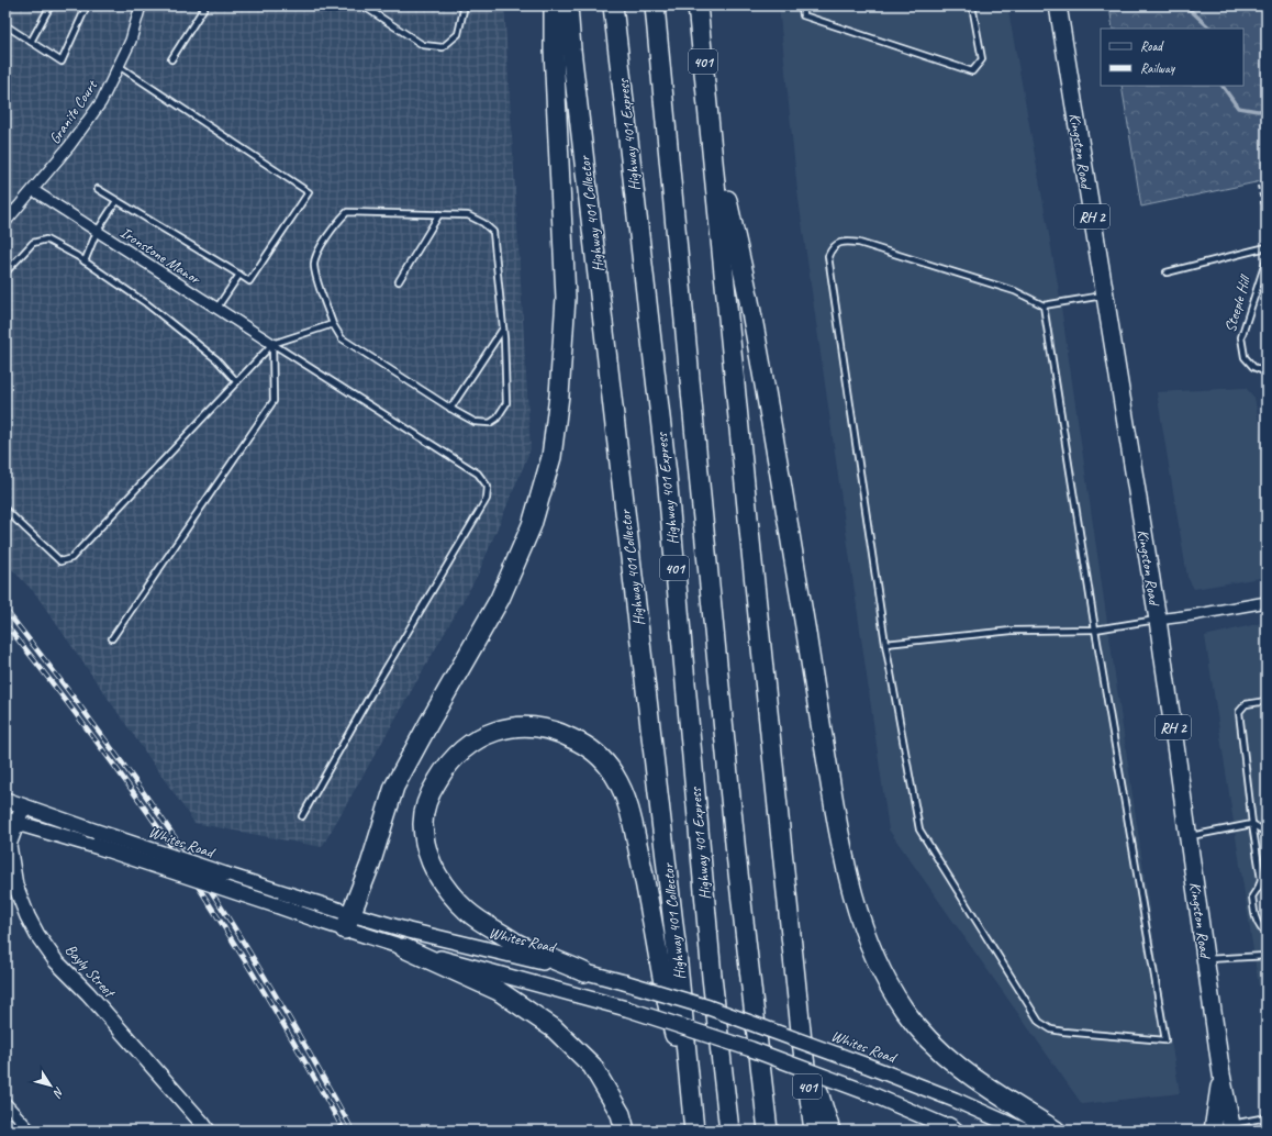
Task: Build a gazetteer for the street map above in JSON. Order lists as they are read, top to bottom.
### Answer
{
  "streets": {
    "highway": ["401", "Highway 401 Express", "Highway 401 Collector"],
    "main road": [
      "Kingston Road",
      "RH 2",
      "Whites Road",
      "Bayly Street"
    ],
    "street": ["Granite Court", "Ironstone Manor"],
    "lane": ["Steeple Hill"]
  },
  "crossings": [
    ["Granite Court", "Ironstone Manor"],
    ["Whites Road", "Bayly Street"]
  ],
  "legend": ["Road", "Railway"],
  "north": "bottom right"
}
